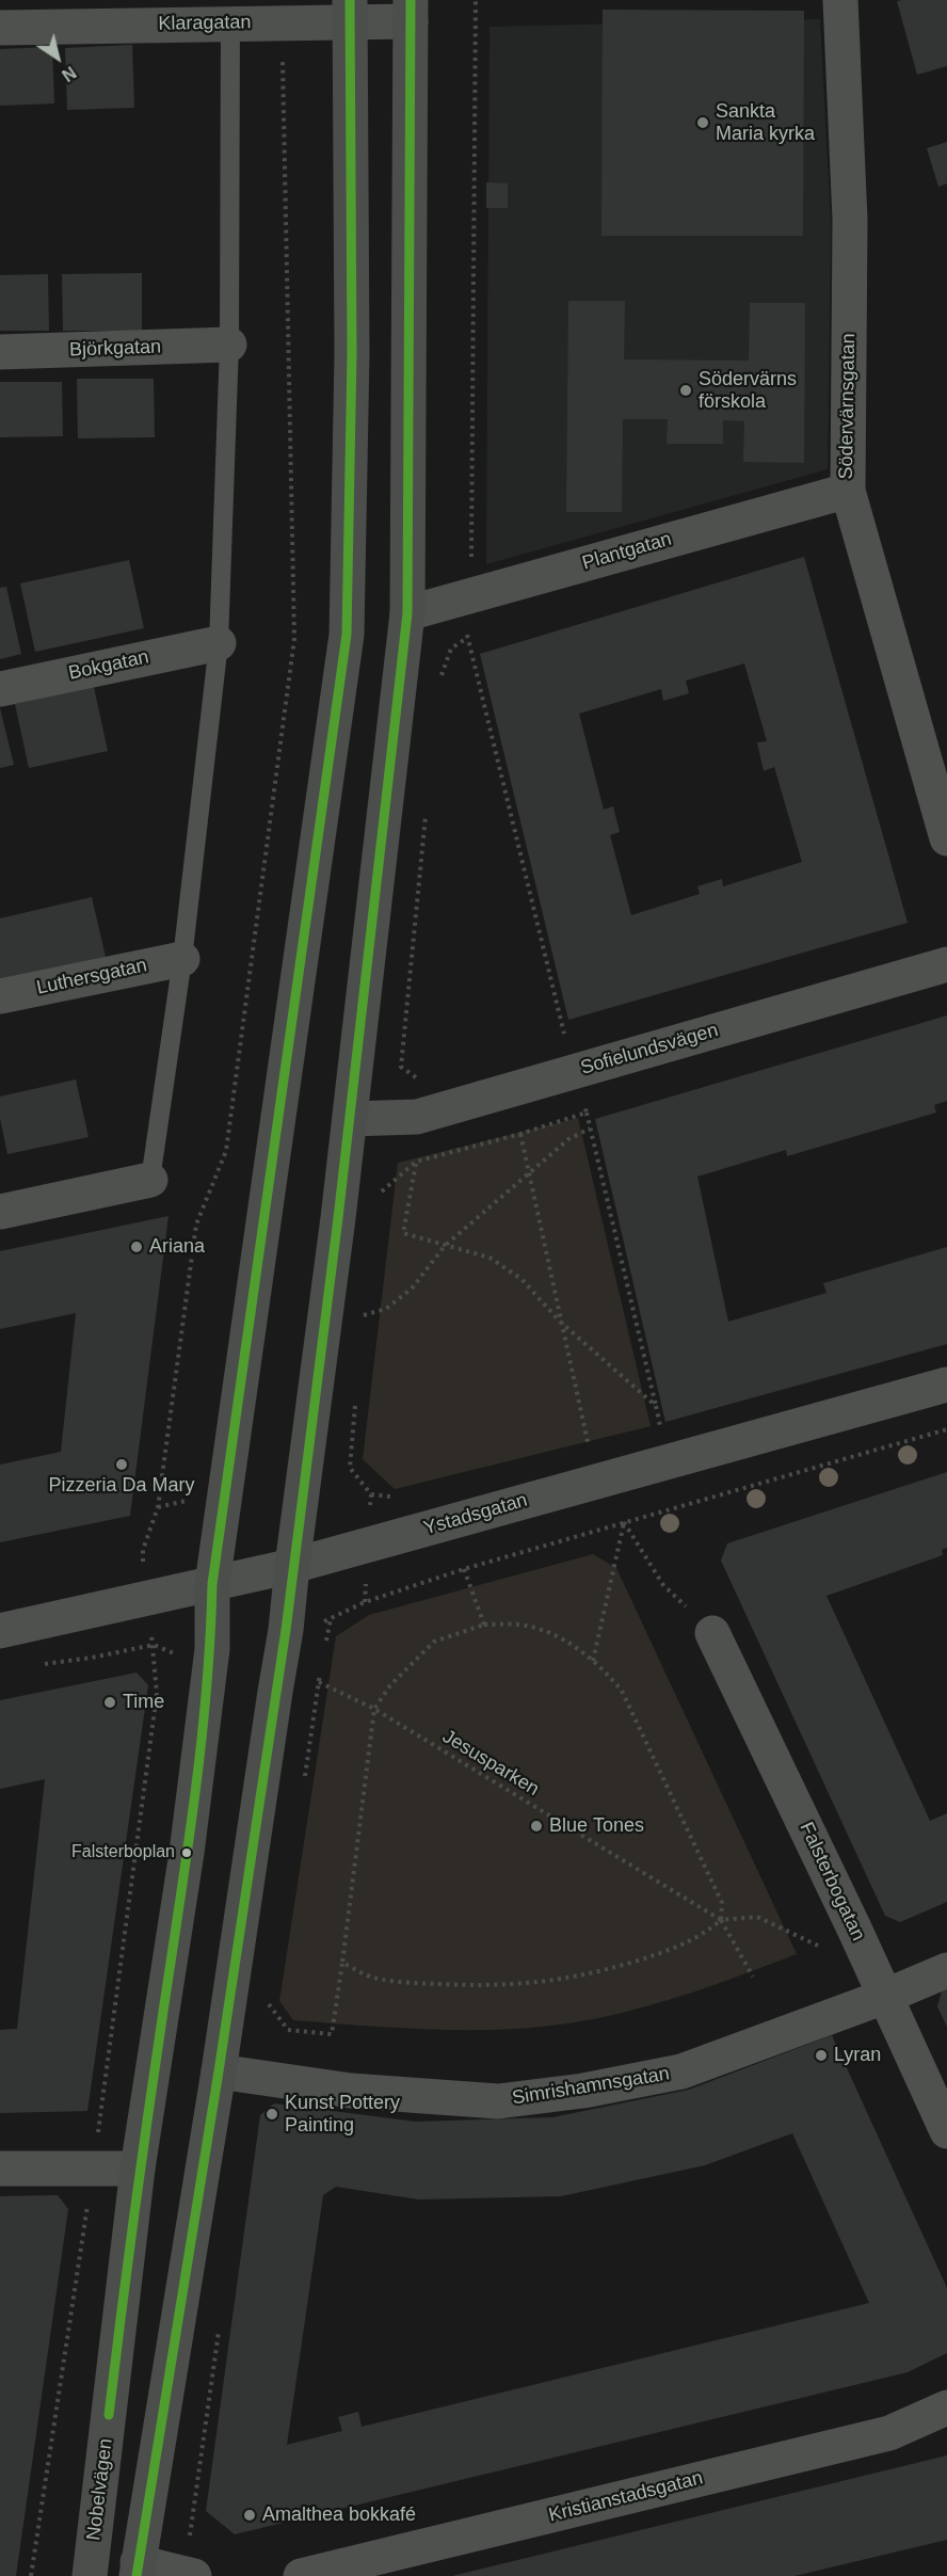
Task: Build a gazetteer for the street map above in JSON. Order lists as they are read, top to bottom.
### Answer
{
  "streets": {
    "main road": ["Nobelvägen"],
    "street": [
      "Klaragatan",
      "Björkgatan",
      "Södervärnsgatan",
      "Plantgatan",
      "Bokgatan",
      "Luthersgatan",
      "Sofielundsvägen",
      "Ystadsgatan",
      "Falsterbogatan",
      "Simrishamnsgatan",
      "Kristianstadsgatan"
    ],
    "path": ["Jesusparken"]
  },
  "crossings": [
    ["Klaragatan", "Nobelvägen"],
    ["Södervärnsgatan", "Plantgatan"],
    ["Ystadsgatan", "Nobelvägen"],
    ["Falsterbogatan", "Simrishamnsgatan"]
  ],
  "places": [
    "Sankta Maria kyrka",
    "Södervärns förskola",
    "Ariana",
    "Pizzeria Da Mary",
    "Time",
    "Blue Tones",
    "Falsterboplan",
    "Lyran",
    "Kunst Pottery Painting",
    "Amalthea bokkafé"
  ],
  "north": "bottom right"
}
